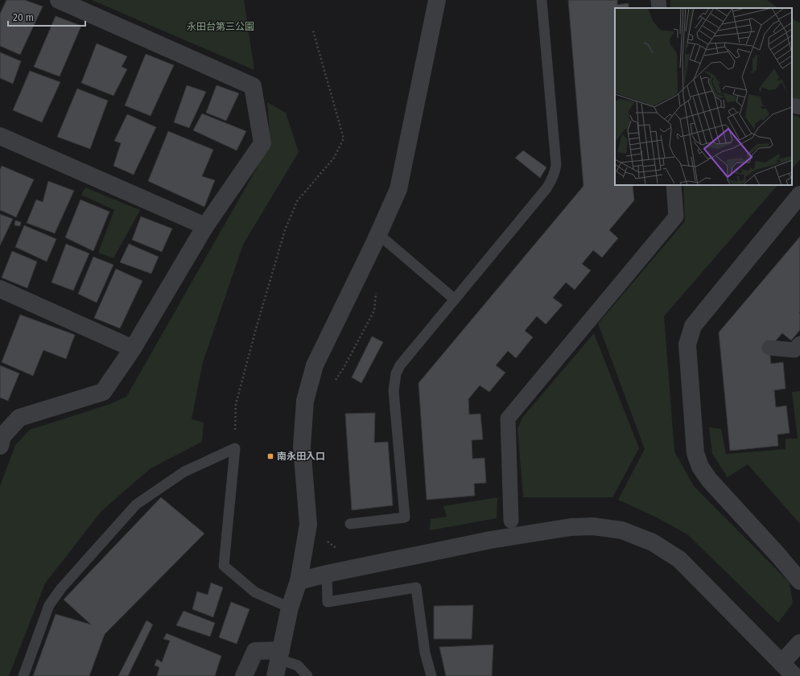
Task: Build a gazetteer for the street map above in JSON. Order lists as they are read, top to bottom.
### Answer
{
  "parks": ["永田台第三公園"],
  "places": {
    "transit": ["南永田入口"]
  },
  "scale_bar": "20 m"
}
